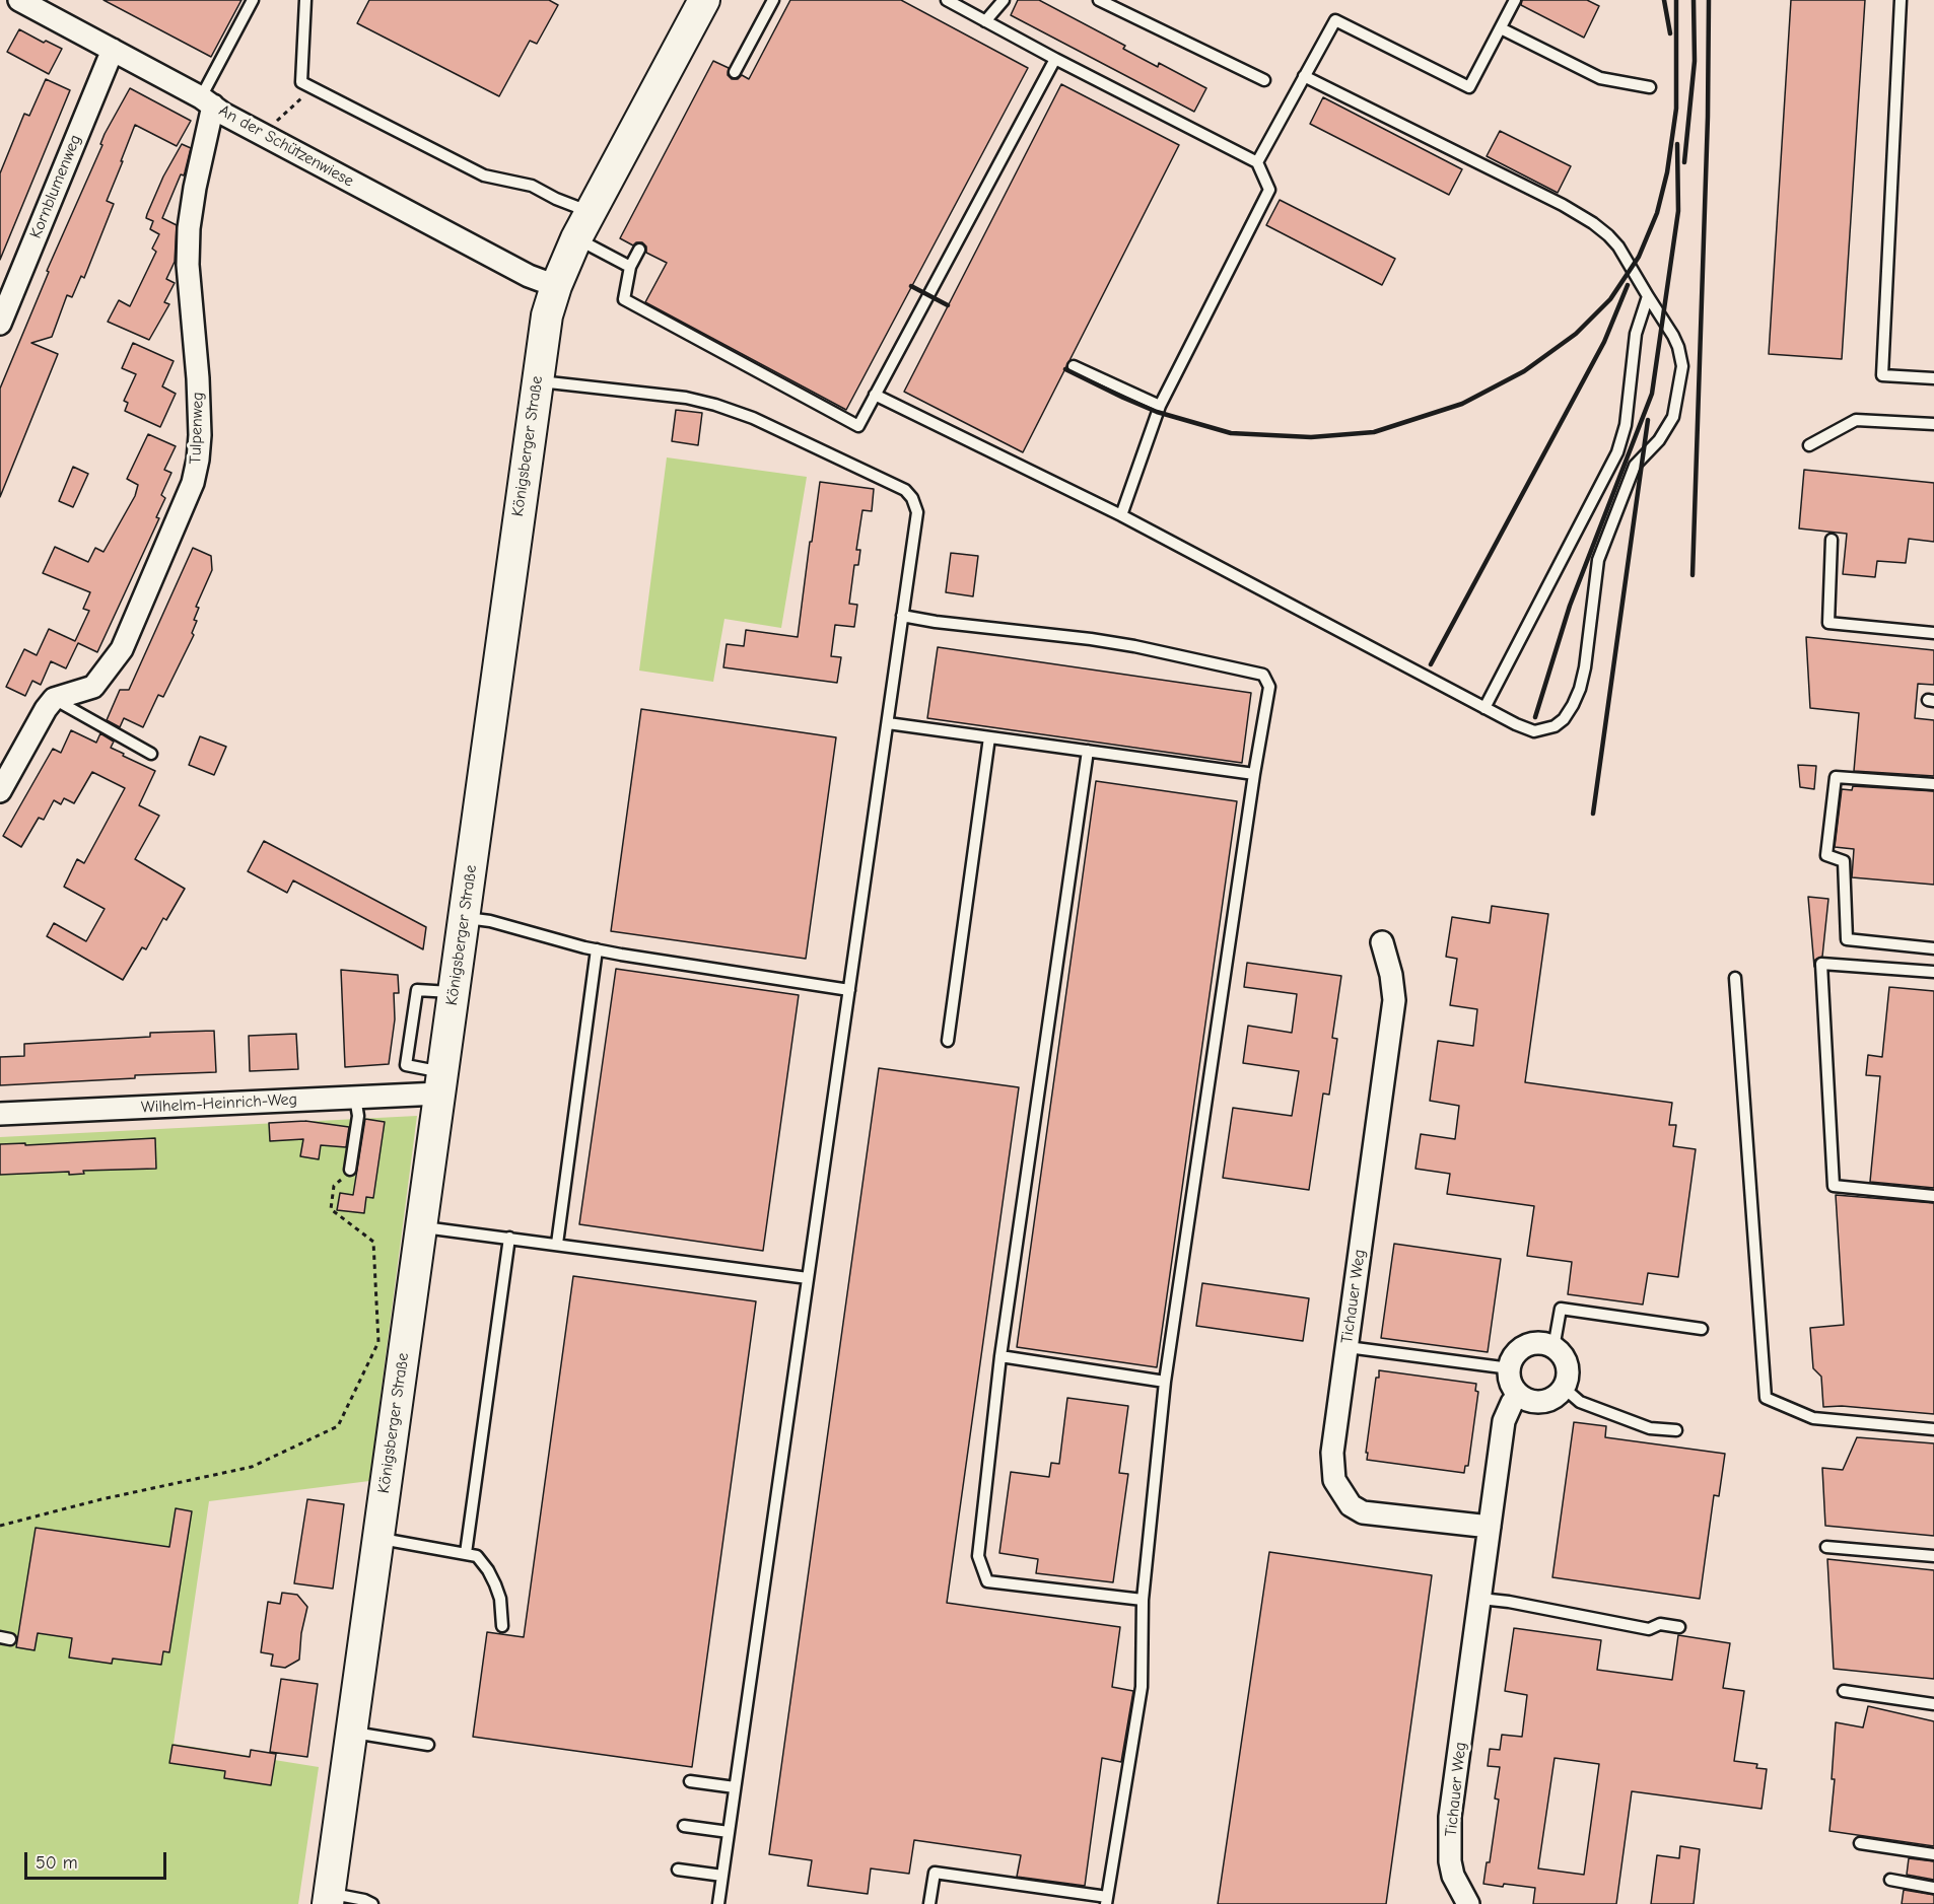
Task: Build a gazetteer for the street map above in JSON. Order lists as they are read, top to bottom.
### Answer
{
  "streets": {
    "main road": ["Königsberger Straße"],
    "street": [
      "An der Schützenwiese",
      "Kornblumenweg",
      "Tulpenweg",
      "Wilhelm-Heinrich-Weg",
      "Tichauer Weg"
    ]
  },
  "crossings": [
    ["An der Schützenwiese", "Kornblumenweg"],
    ["An der Schützenwiese", "Tulpenweg"],
    ["An der Schützenwiese", "Königsberger Straße"],
    ["Königsberger Straße", "Wilhelm-Heinrich-Weg"]
  ],
  "scale_bar": "50 m"
}
